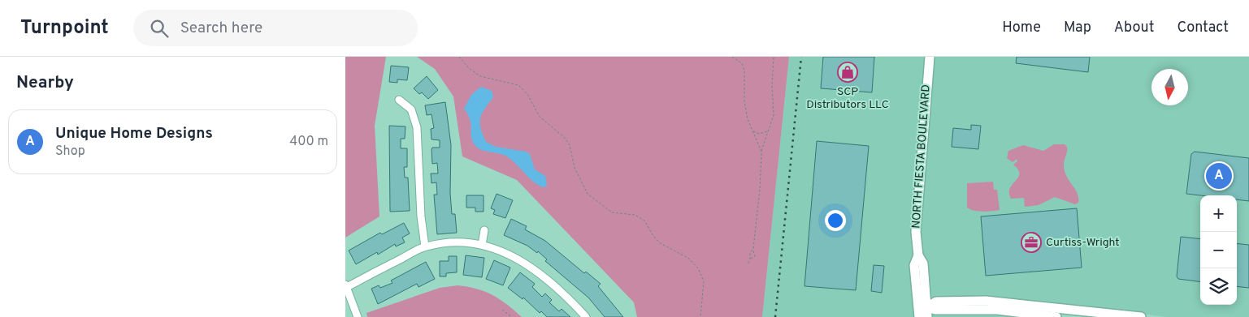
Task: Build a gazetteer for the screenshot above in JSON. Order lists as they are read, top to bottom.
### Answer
{
  "streets": {
    "street": ["NORTH FIESTA BOULEVARD"]
  },
  "places": {
    "shop": ["SCP Distributors LLC"],
    "office": ["Curtiss-Wright"]
  },
  "north": "bottom",
  "page": {
    "header": "Turnpoint",
    "search": "Search here",
    "nav": [
      "Home",
      "Map",
      "About",
      "Contact"
    ],
    "heading": "Nearby",
    "list": [
      {
        "mark": "A",
        "name": "Unique Home Designs",
        "note": "Shop",
        "value": "400 m"
      }
    ],
    "pins": "A",
    "map_buttons": ["+", "−"]
  }
}
